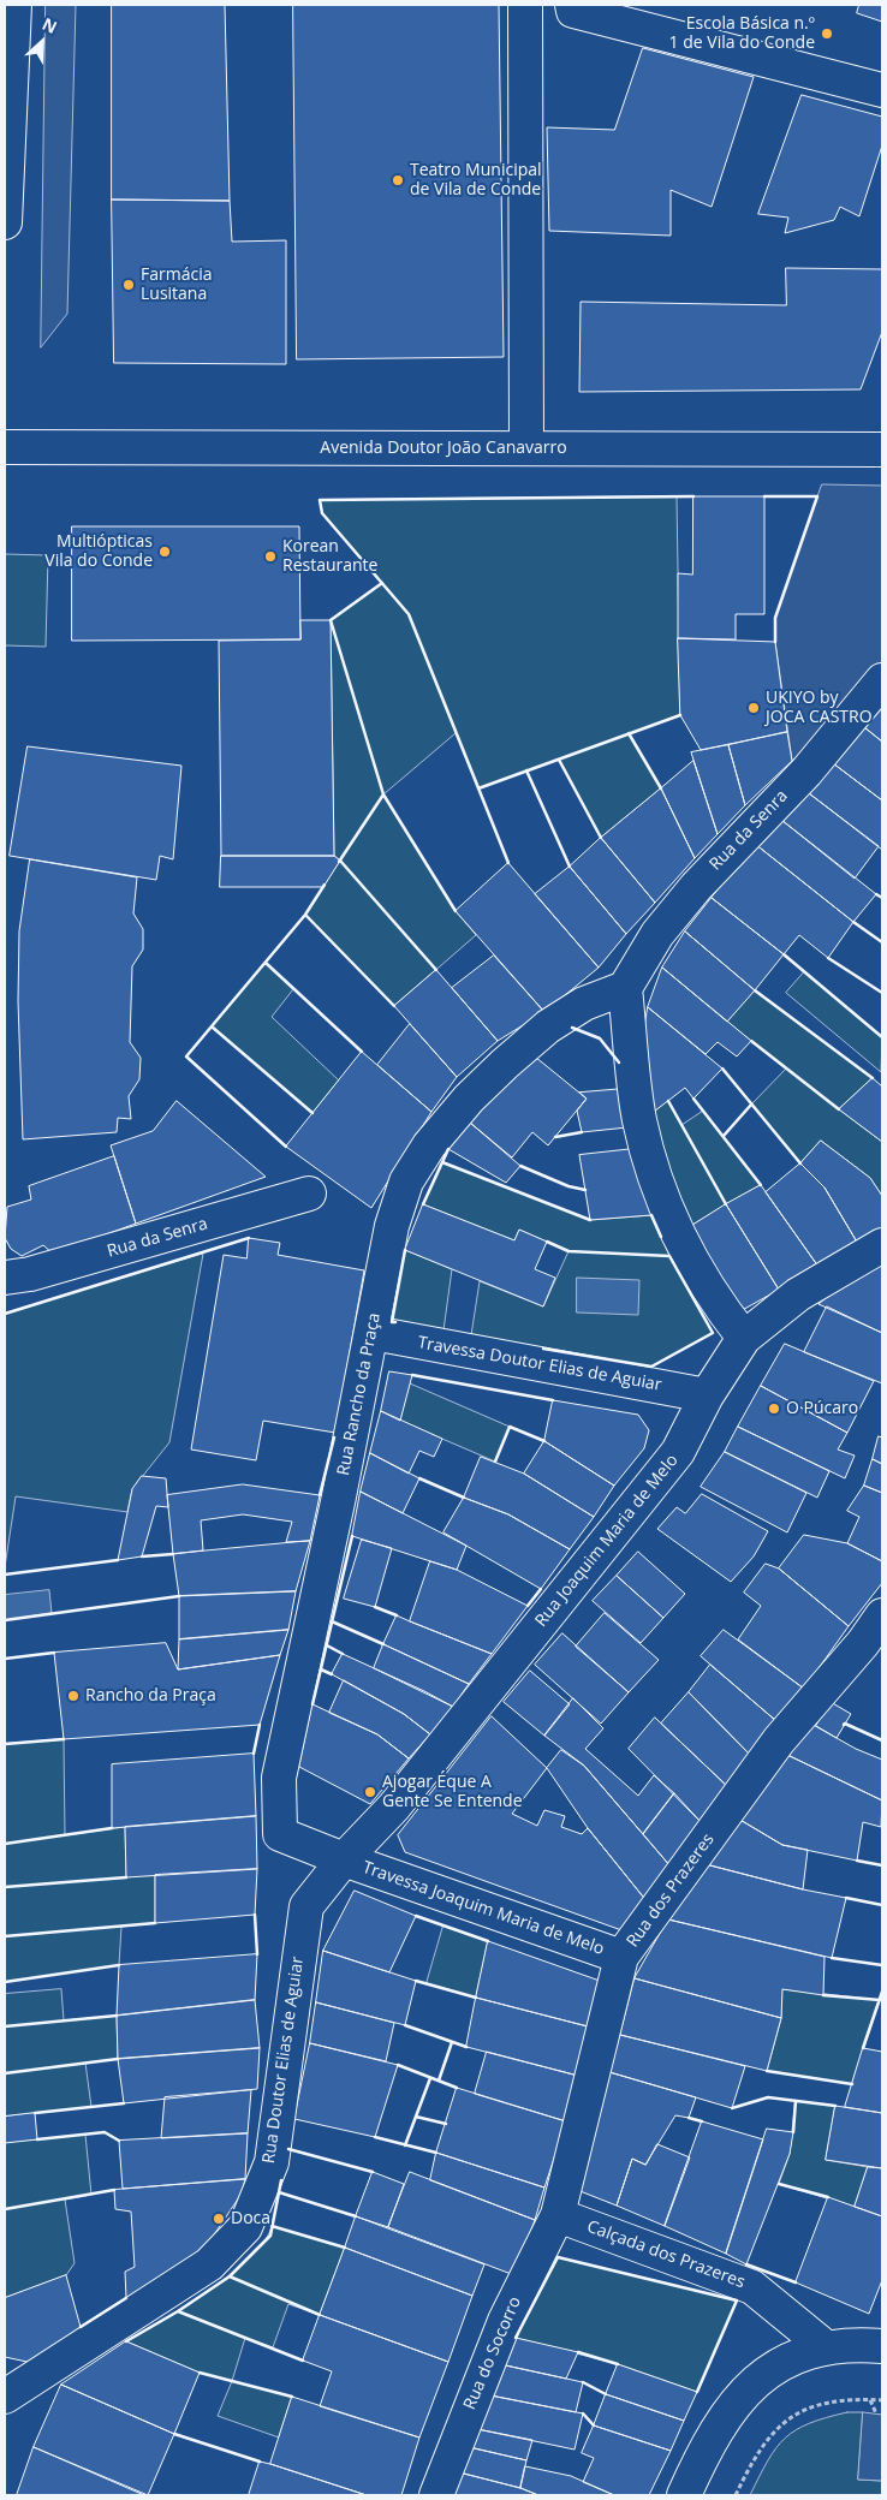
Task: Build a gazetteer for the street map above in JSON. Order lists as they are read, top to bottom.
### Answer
{
  "streets": {
    "street": [
      "Avenida Doutor João Canavarro",
      "Rua da Senra",
      "Travessa Doutor Elias de Aguiar",
      "Rua Rancho da Praça",
      "Rua Joaquim Maria de Melo",
      "Rua dos Prazeres",
      "Travessa Joaquim Maria de Melo",
      "Rua Doutor Elias de Aguiar",
      "Calçada dos Prazeres",
      "Rua do Socorro"
    ]
  },
  "crossings": [
    ["Rua da Senra", "Rua Rancho da Praça"],
    ["Travessa Doutor Elias de Aguiar", "Rua Rancho da Praça"],
    ["Travessa Doutor Elias de Aguiar", "Rua Joaquim Maria de Melo"],
    ["Rua Rancho da Praça", "Rua Joaquim Maria de Melo"],
    ["Rua Rancho da Praça", "Travessa Joaquim Maria de Melo"],
    ["Rua Rancho da Praça", "Rua Doutor Elias de Aguiar"],
    ["Rua Joaquim Maria de Melo", "Travessa Joaquim Maria de Melo"],
    ["Rua Joaquim Maria de Melo", "Rua Doutor Elias de Aguiar"],
    ["Rua dos Prazeres", "Travessa Joaquim Maria de Melo"],
    ["Rua dos Prazeres", "Calçada dos Prazeres"],
    ["Rua dos Prazeres", "Rua do Socorro"],
    ["Travessa Joaquim Maria de Melo", "Rua Doutor Elias de Aguiar"],
    ["Calçada dos Prazeres", "Rua do Socorro"]
  ],
  "places": [
    "Escola Básica n.º 1 de Vila do Conde",
    "Teatro Municipal de Vila de Conde",
    "Farmácia Lusitana",
    "Multiópticas Vila do Conde",
    "Korean Restaurante",
    "UKIYO by JOCA CASTRO",
    "O Púcaro",
    "Rancho da Praça",
    "Ajogar Éque A Gente Se Entende",
    "Doca"
  ],
  "north": "top right"
}
